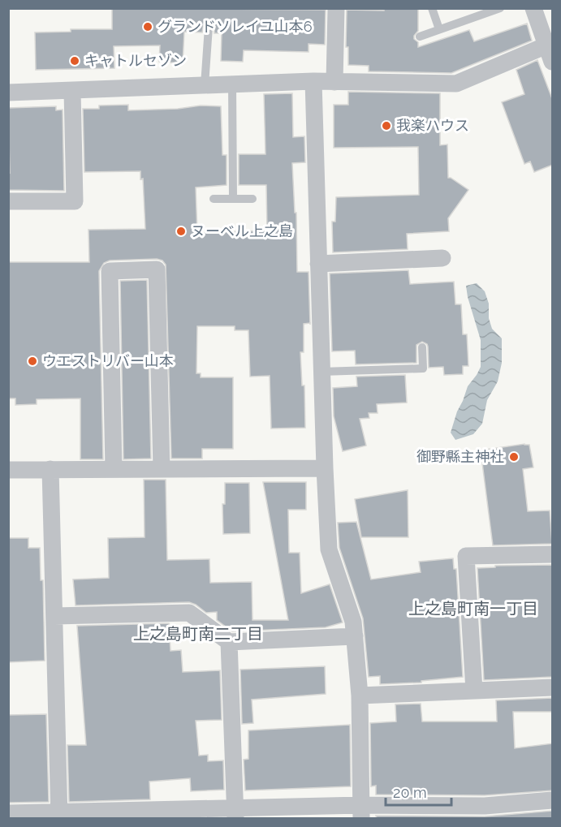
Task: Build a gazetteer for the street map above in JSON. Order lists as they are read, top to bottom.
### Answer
{
  "districts": ["上之島町南一丁目", "上之島町南二丁目"],
  "places": [
    "グランドソレイユ山本6",
    "キャトルセゾン",
    "我楽ハウス",
    "ヌーベル上之島",
    "ウエストリバー山本",
    "御野縣主神社"
  ],
  "scale_bar": "20 m"
}
